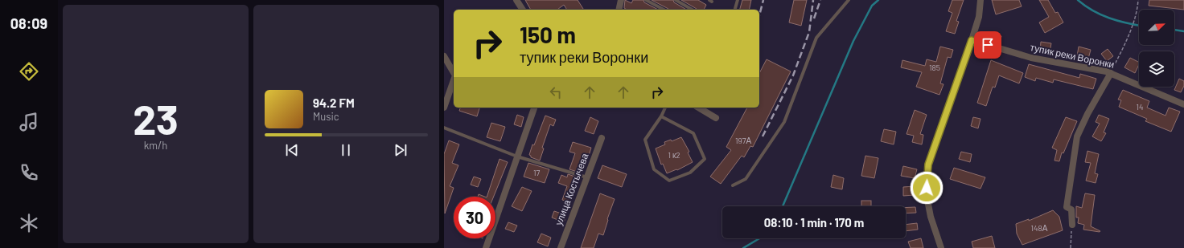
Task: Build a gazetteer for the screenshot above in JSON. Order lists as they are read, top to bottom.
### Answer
{
  "streets": {
    "street": ["тупик реки Воронки", "улица Костычева"]
  },
  "house_numbers": [
    "185",
    "14",
    "197А",
    "1 к2",
    "17",
    "148А"
  ],
  "north": "top right",
  "page": {
    "tabs": "08:09",
    "tile": ["23", "km/h"],
    "turn": ["150 m", "тупик реки Воронки"],
    "song": ["94.2 FM", "Music"],
    "limit": "30",
    "trip": "08:10 · 1 min · 170 m"
  }
}
